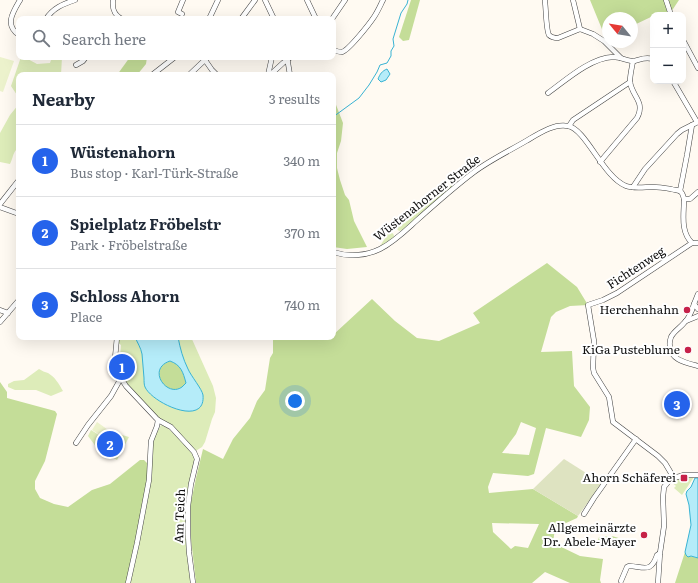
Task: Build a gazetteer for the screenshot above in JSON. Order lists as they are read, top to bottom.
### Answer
{
  "streets": {
    "street": ["Wüstenahorner Straße", "Fichtenweg", "Am Teich"]
  },
  "places": {
    "other": ["Herchenhahn", "KiGa Pusteblume", "Allgemeinärzte Dr. Abele-Mayer"],
    "transit": ["Ahorn Schäferei"]
  },
  "north": "top left",
  "page": {
    "map_buttons": ["+", "−"],
    "search": "Search here",
    "heading": ["Nearby", "3 results"],
    "list": [
      {
        "mark": "1",
        "name": "Wüstenahorn",
        "note": "Bus stop · Karl-Türk-Straße",
        "value": "340 m"
      },
      {
        "mark": "2",
        "name": "Spielplatz Fröbelstr",
        "note": "Park · Fröbelstraße",
        "value": "370 m"
      },
      {
        "mark": "3",
        "name": "Schloss Ahorn",
        "note": "Place",
        "value": "740 m"
      }
    ],
    "pins": ["1", "3", "2"]
  }
}
